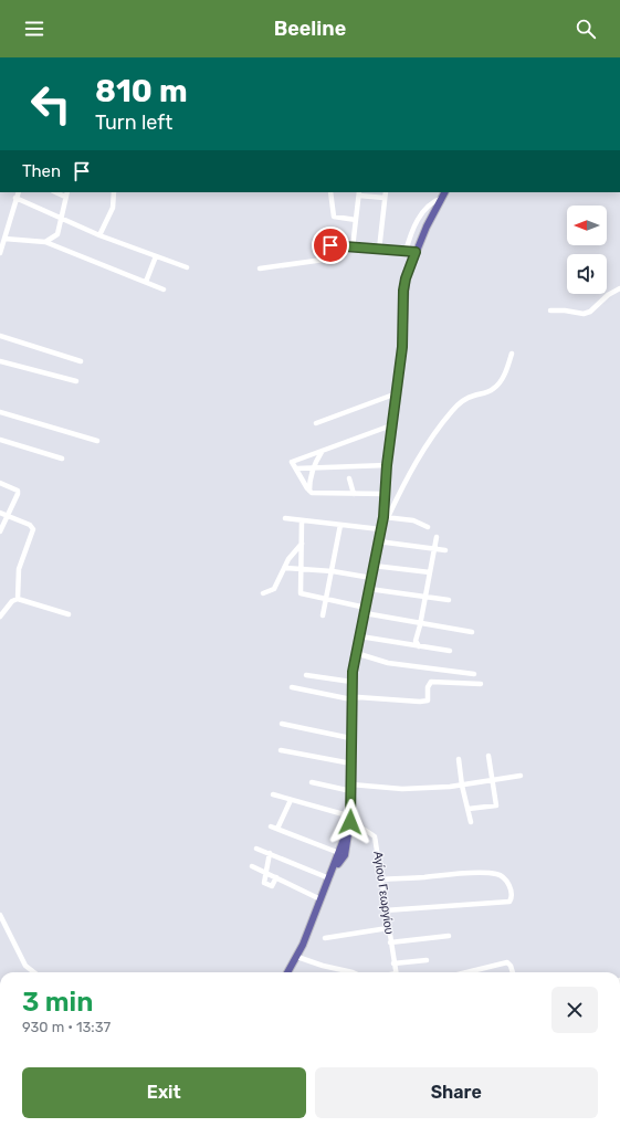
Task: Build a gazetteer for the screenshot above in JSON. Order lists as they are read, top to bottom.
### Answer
{
  "streets": {
    "street": ["Αγίου Γεωργίου"]
  },
  "north": "left",
  "page": {
    "header": "Beeline",
    "turn": ["810 m", "Turn left"],
    "then": "Then",
    "heading": ["3 min", "930 m · 13:37"],
    "buttons": ["Exit", "Share"]
  }
}
